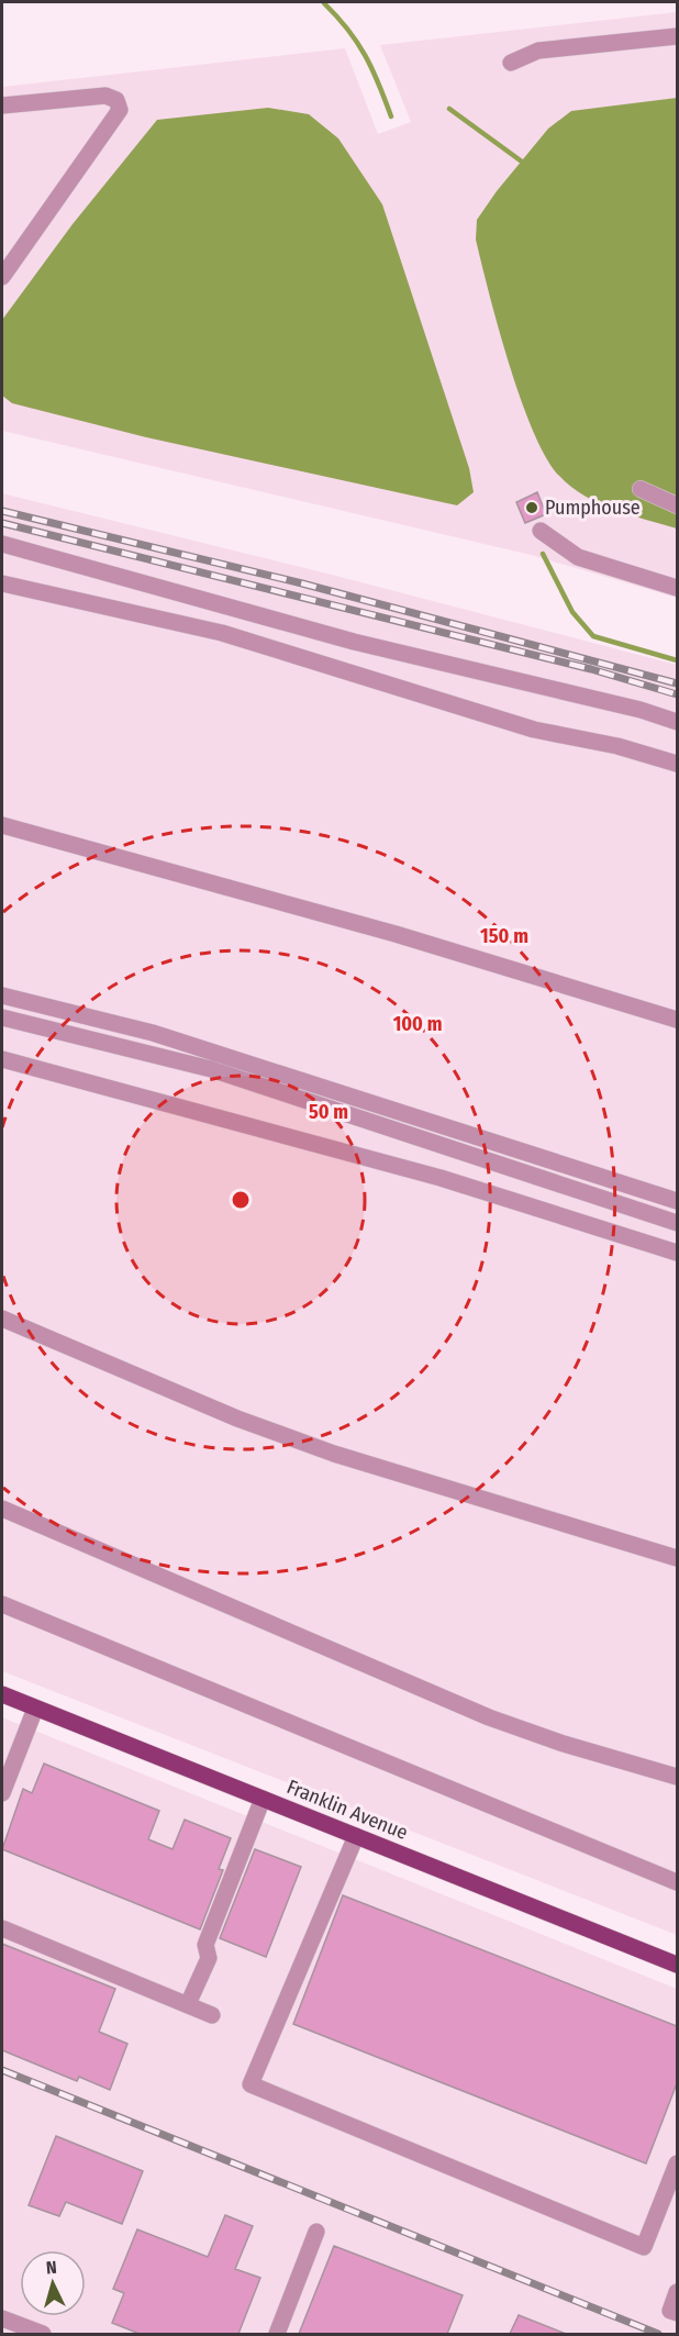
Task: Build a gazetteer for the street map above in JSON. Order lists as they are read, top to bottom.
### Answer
{
  "streets": {
    "main road": ["Franklin Avenue"]
  },
  "places": ["Pumphouse"],
  "north": "top",
  "rings": ["150 m", "100 m", "50 m"]
}
